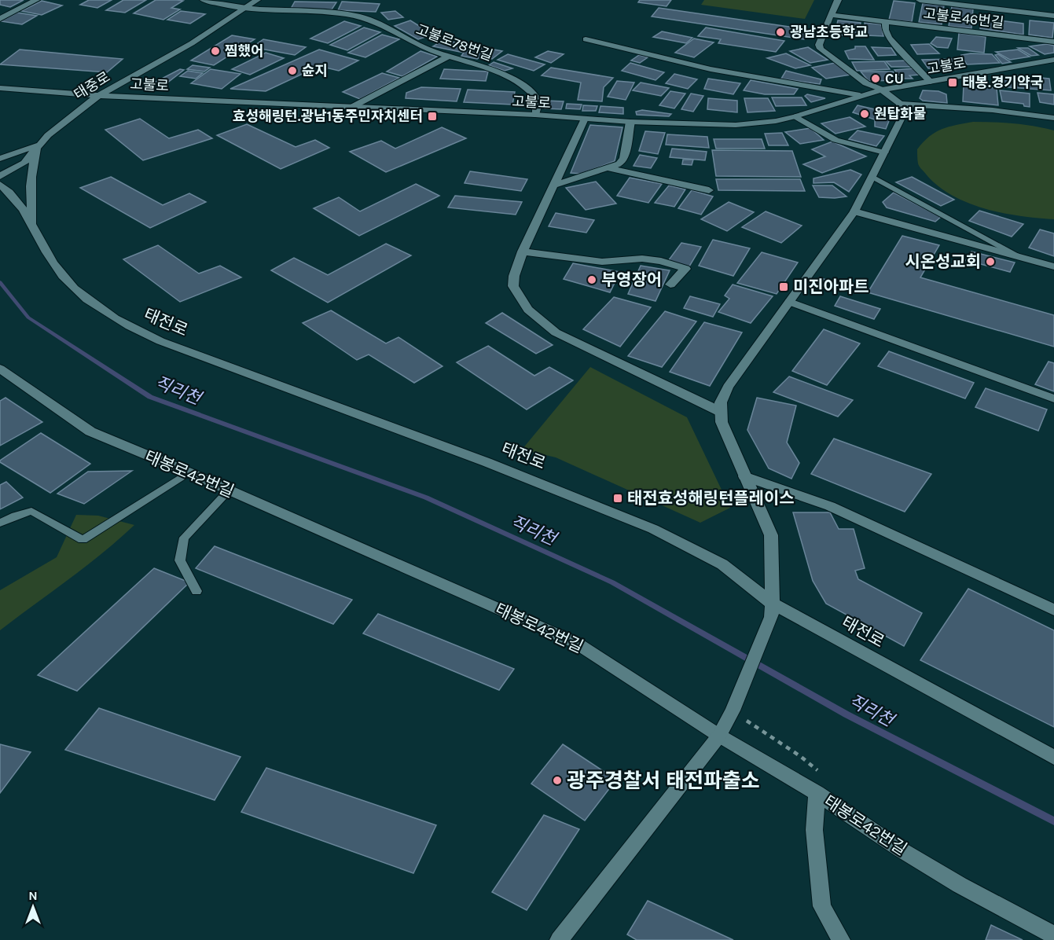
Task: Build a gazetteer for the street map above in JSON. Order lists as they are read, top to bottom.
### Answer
{
  "streets": {
    "street": [
      "고불로46번길",
      "고불로78번길",
      "고불로",
      "태중로",
      "태전로",
      "태봉로42번길"
    ]
  },
  "crossings": [
    ["고불로78번길", "고불로"],
    ["고불로78번길", "태중로"],
    ["고불로", "태중로"]
  ],
  "water": ["직리천"],
  "places": {
    "other": [
      "광남초등학교",
      "찜했어",
      "슌지",
      "CU",
      "원탑화물",
      "시온성교회",
      "부영장어",
      "광주경찰서 태전파출소"
    ],
    "transit": [
      "태봉.경기약국",
      "효성해링턴.광남1동주민자치센터",
      "미진아파트",
      "태전효성해링턴플레이스"
    ]
  },
  "north": "top"
}
